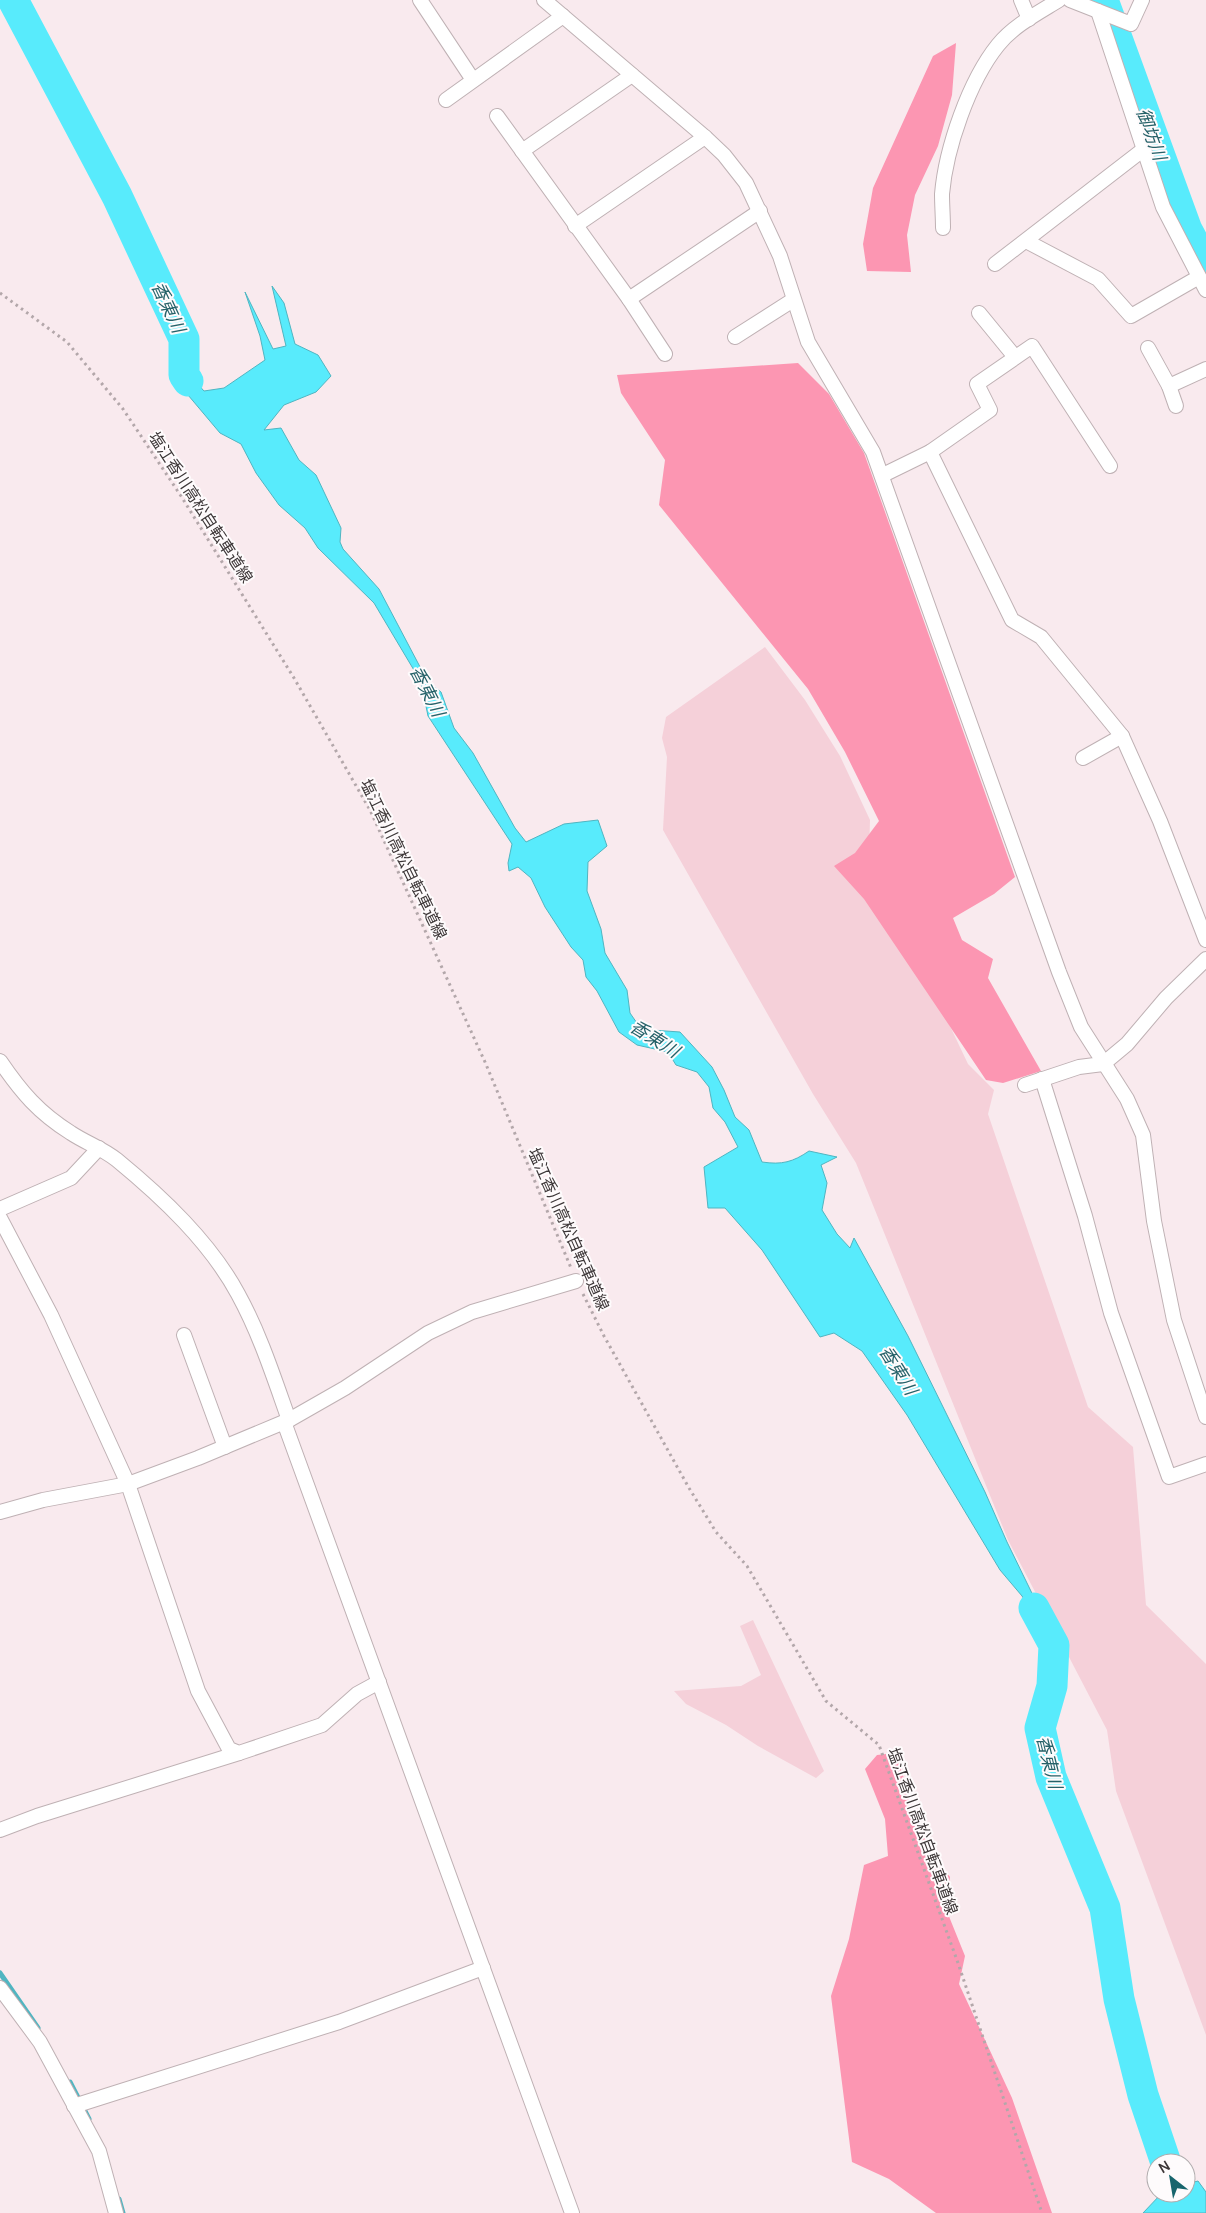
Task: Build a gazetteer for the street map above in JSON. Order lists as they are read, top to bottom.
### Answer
{
  "streets": {
    "path": ["塩江香川高松自転車道線"]
  },
  "water": ["御坊川", "香東川"],
  "north": "top left"
}
